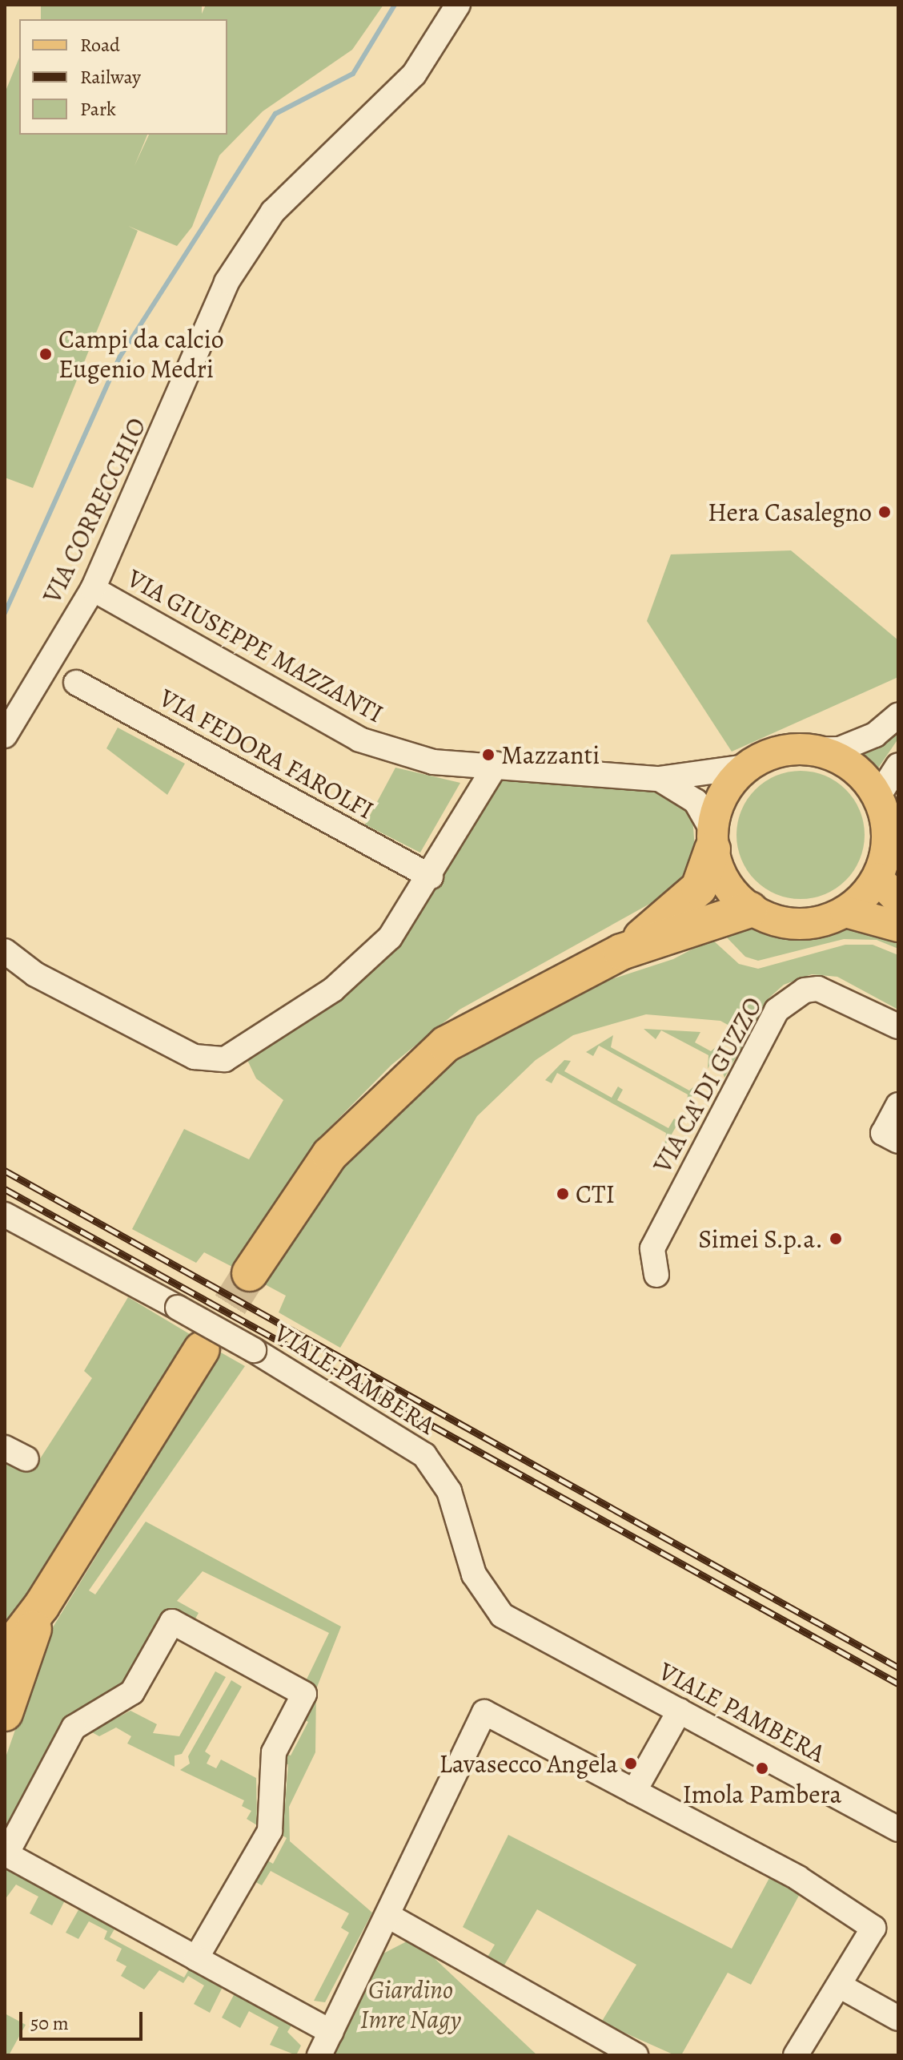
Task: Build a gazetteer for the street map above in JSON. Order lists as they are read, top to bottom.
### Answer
{
  "streets": {
    "street": [
      "VIA CORRECCHIO",
      "VIA GIUSEPPE MAZZANTI",
      "VIA FEDORA FAROLFI",
      "VIA CA' DI GUZZO",
      "VIALE PAMBERA"
    ]
  },
  "crossings": [
    ["VIA CORRECCHIO", "VIA GIUSEPPE MAZZANTI"]
  ],
  "parks": ["Giardino Imre Nagy"],
  "places": [
    "Campi da calcio Eugenio Medri",
    "Hera Casalegno",
    "Mazzanti",
    "CTI",
    "Simei S.p.a.",
    "Lavasecco Angela",
    "Imola Pambera"
  ],
  "legend": ["Road", "Railway", "Park"],
  "scale_bar": "50 m"
}
